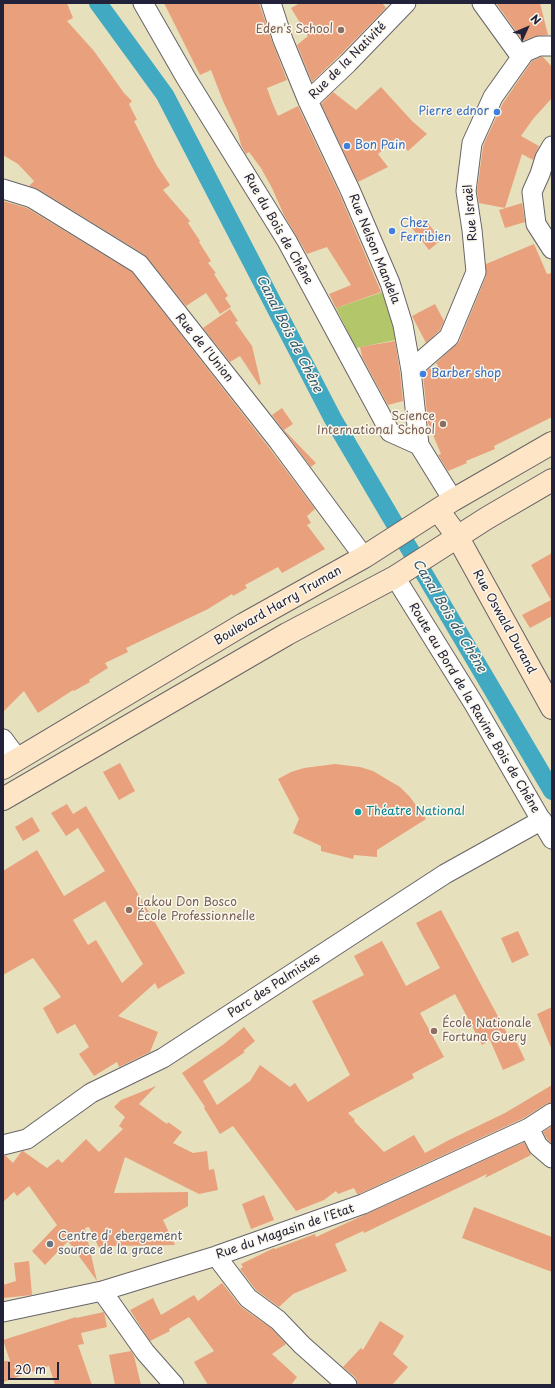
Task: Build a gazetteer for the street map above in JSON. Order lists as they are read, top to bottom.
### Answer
{
  "streets": {
    "main road": ["Boulevard Harry Truman", "Rue Oswald Durand"],
    "street": [
      "Rue de la Nativité",
      "Rue Israël",
      "Rue du Bois de Chêne",
      "Rue Nelson Mandela",
      "Rue de l'Union",
      "Route au Bord de la Ravine Bois de Chêne",
      "Parc des Palmistes",
      "Rue du Magasin de l'Etat"
    ]
  },
  "crossings": [
    ["Rue de la Nativité", "Rue Nelson Mandela"],
    ["Rue Israël", "Rue Nelson Mandela"],
    ["Rue du Bois de Chêne", "Rue Nelson Mandela"],
    ["Rue Nelson Mandela", "Boulevard Harry Truman"],
    ["Rue Nelson Mandela", "Rue Oswald Durand"],
    ["Rue de l'Union", "Boulevard Harry Truman"],
    ["Boulevard Harry Truman", "Rue Oswald Durand"],
    ["Route au Bord de la Ravine Bois de Chêne", "Parc des Palmistes"]
  ],
  "water": ["Canal Bois de Chêne"],
  "places": [
    "Eden's School",
    "Pierre ednor",
    "Bon Pain",
    "Chez Ferribien",
    "Barber shop",
    "Science International School",
    "Théatre National",
    "Lakou Don Bosco École Professionnelle",
    "École Nationale Fortuna Guery",
    "Centre d' ebergement source de la grace"
  ],
  "scale_bar": "20 m",
  "north": "top right"
}
